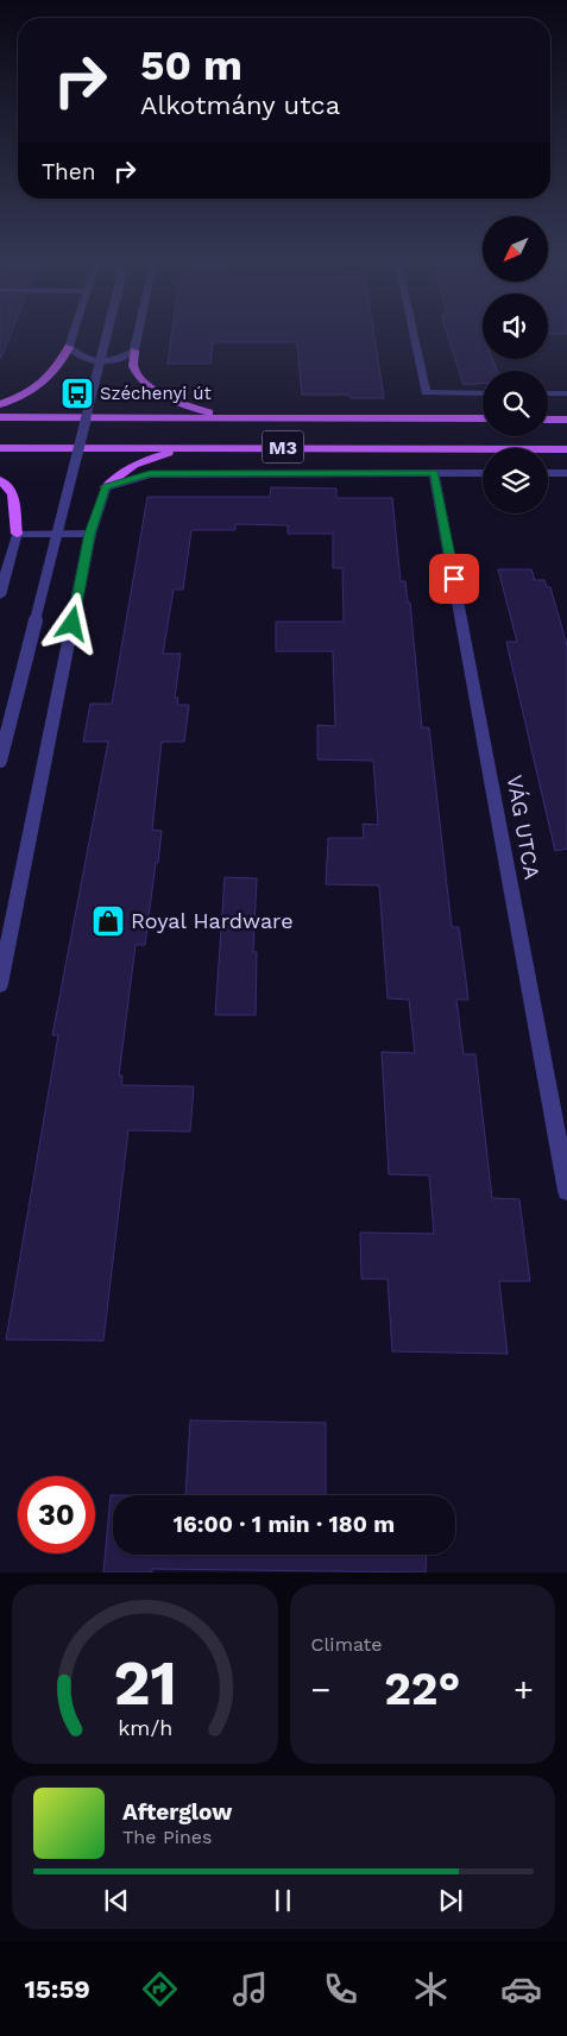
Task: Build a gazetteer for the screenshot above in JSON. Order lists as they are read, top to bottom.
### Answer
{
  "streets": {
    "main road": ["M3"],
    "street": ["VÁG UTCA"]
  },
  "places": {
    "bus stop": ["Széchenyi út"],
    "shop": ["Royal Hardware"]
  },
  "north": "bottom left",
  "page": {
    "turn": ["50 m", "Alkotmány utca"],
    "then": "Then",
    "limit": "30",
    "trip": "16:00 · 1 min · 180 m",
    "tile": "Climate",
    "heat": ["−", "22°", "+"],
    "song": ["Afterglow", "The Pines"],
    "tabs": "15:59",
    "gauge": ["21", "km/h"]
  }
}
